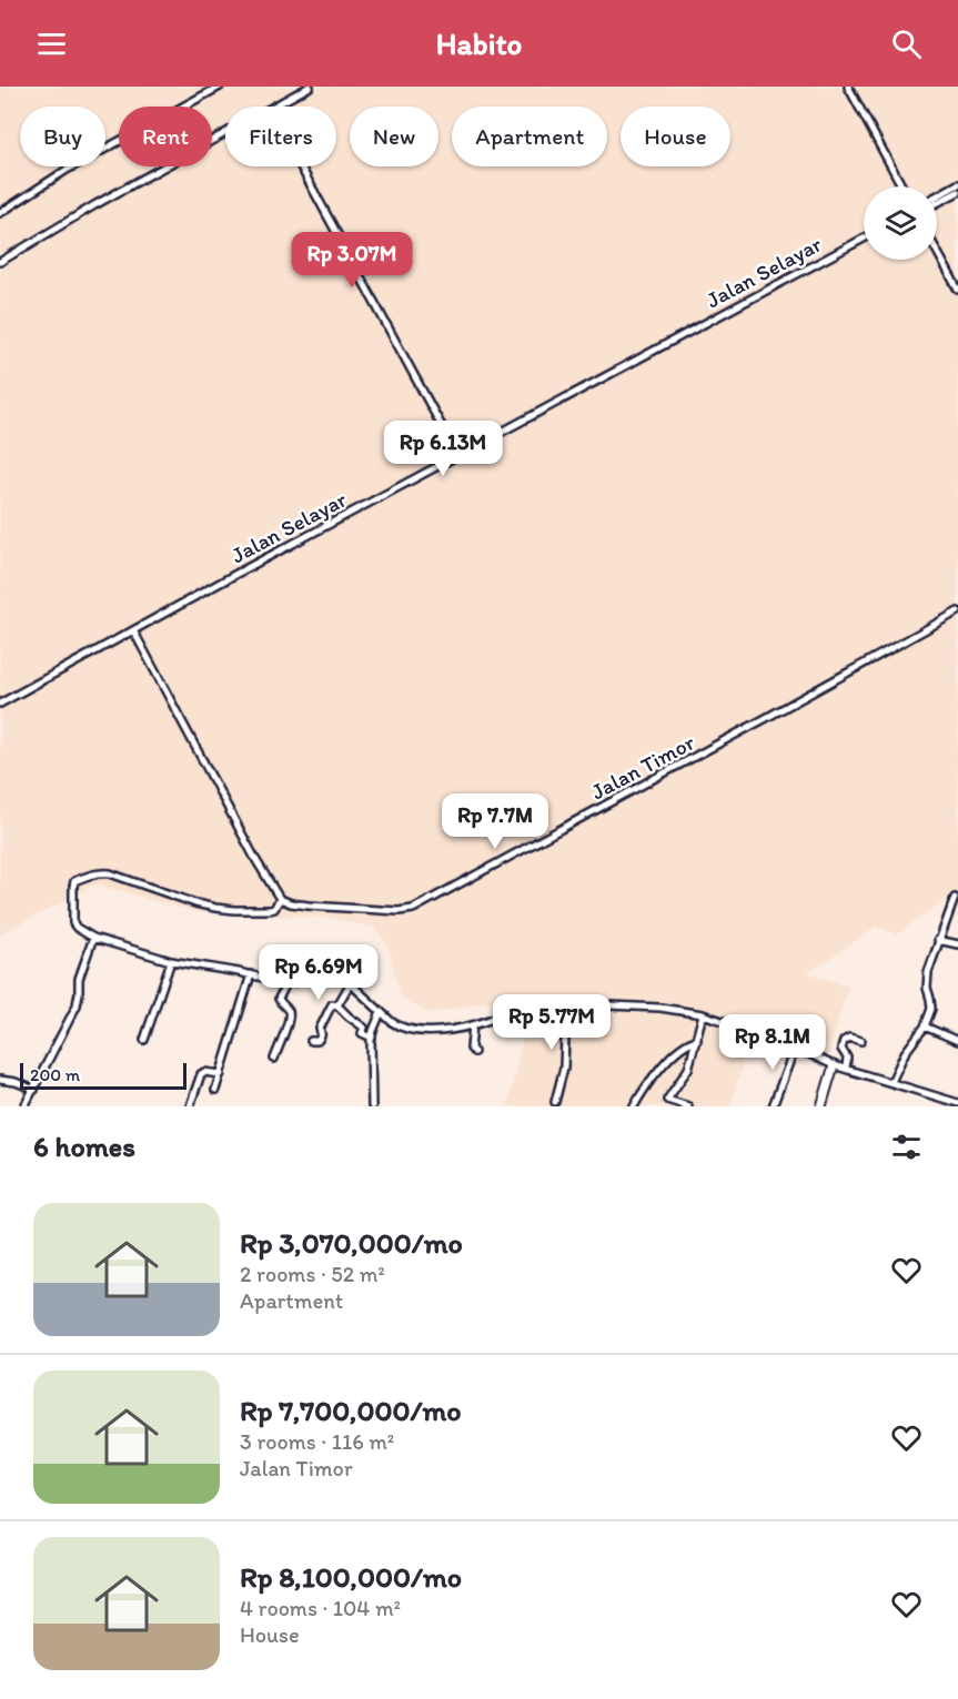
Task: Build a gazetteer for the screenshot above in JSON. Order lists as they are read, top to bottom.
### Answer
{
  "streets": {
    "street": ["Jalan Selayar", "Jalan Timor"]
  },
  "scale_bar": "200 m",
  "page": {
    "header": "Habito",
    "chip": [
      "Buy",
      "Rent",
      "Filters",
      "New",
      "Apartment",
      "House"
    ],
    "price": [
      "Rp 3.07M",
      "Rp 6.13M",
      "Rp 7.7M",
      "Rp 6.69M",
      "Rp 5.77M",
      "Rp 8.1M"
    ],
    "scale": "200 m",
    "heading": "6 homes",
    "list": [
      {
        "name": "Rp 3,070,000/mo",
        "note": "2 rooms · 52 m² · Apartment"
      },
      {
        "name": "Rp 7,700,000/mo",
        "note": "3 rooms · 116 m² · Jalan Timor"
      },
      {
        "name": "Rp 8,100,000/mo",
        "note": "4 rooms · 104 m² · House"
      }
    ]
  }
}
